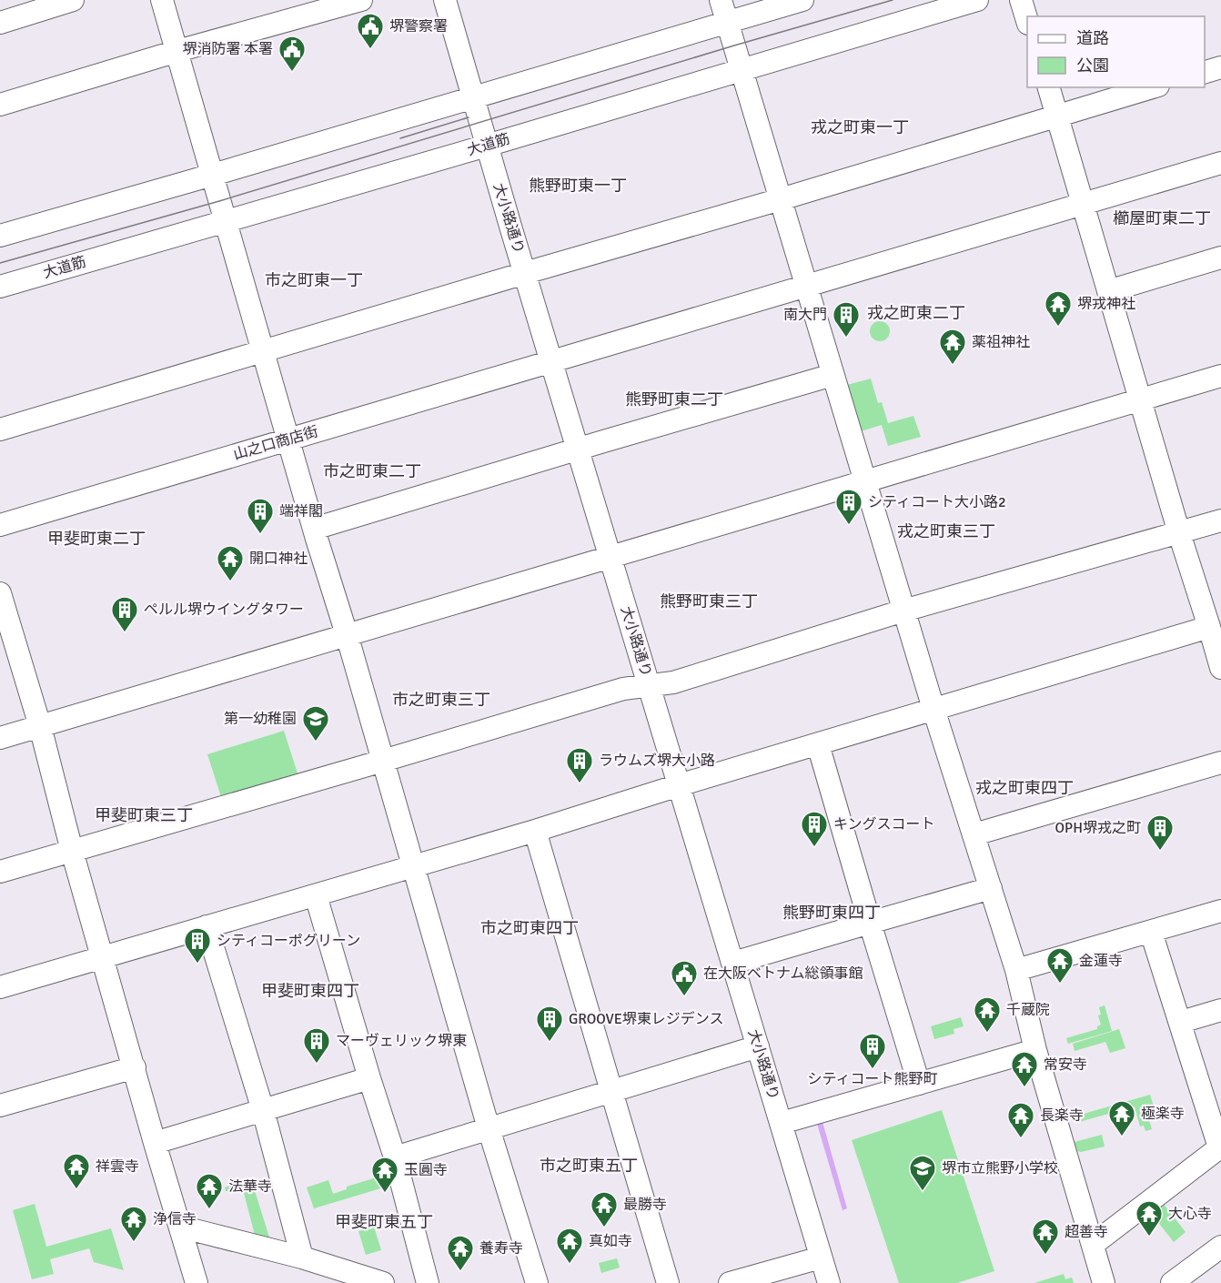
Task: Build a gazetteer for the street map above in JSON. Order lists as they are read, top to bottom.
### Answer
{
  "streets": {
    "street": ["大道筋", "大小路通り", "山之口商店街"]
  },
  "crossings": [
    ["大道筋", "大小路通り"],
    ["大小路通り", "山之口商店街"]
  ],
  "districts": [
    "戎之町東一丁",
    "熊野町東一丁",
    "櫛屋町東二丁",
    "市之町東一丁",
    "戎之町東二丁",
    "熊野町東二丁",
    "市之町東二丁",
    "戎之町東三丁",
    "甲斐町東二丁",
    "熊野町東三丁",
    "市之町東三丁",
    "戎之町東四丁",
    "甲斐町東三丁",
    "熊野町東四丁",
    "市之町東四丁",
    "甲斐町東四丁",
    "市之町東五丁",
    "甲斐町東五丁"
  ],
  "places": {
    "public building": ["堺警察署", "堺消防署 本署", "在大阪ベトナム総領事館"],
    "temple": [
      "堺戎神社",
      "薬祖神社",
      "開口神社",
      "金蓮寺",
      "千蔵院",
      "常安寺",
      "極楽寺",
      "長楽寺",
      "祥雲寺",
      "玉圓寺",
      "法華寺",
      "最勝寺",
      "大心寺",
      "浄信寺",
      "超善寺",
      "真如寺",
      "養寿寺"
    ],
    "building": [
      "南大門",
      "シティコート大小路2",
      "端祥閣",
      "ペルル堺ウイングタワー",
      "ラウムズ堺大小路",
      "キングスコート",
      "OPH堺戎之町",
      "シティコーポグリーン",
      "GROOVE堺東レジデンス",
      "マーヴェリック堺東",
      "シティコート熊野町"
    ],
    "school or university": ["第一幼稚園", "堺市立熊野小学校"]
  },
  "legend": ["道路", "公園"]
}
